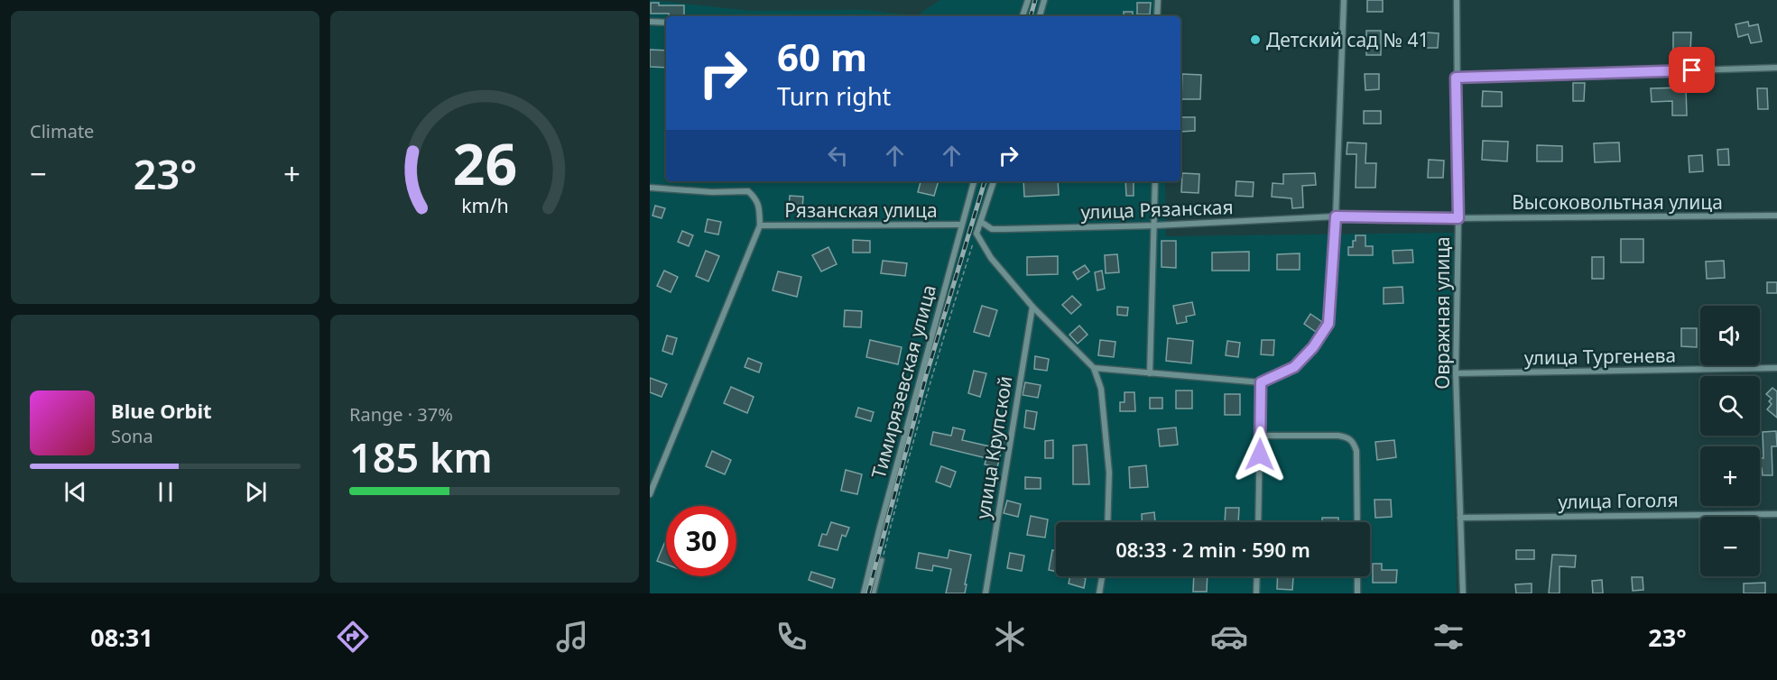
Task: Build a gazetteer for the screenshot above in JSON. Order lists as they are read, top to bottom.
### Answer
{
  "streets": {
    "street": [
      "Высоковольтная улица",
      "улица Рязанская",
      "Рязанская улица",
      "Овражная улица",
      "улица Тургенева",
      "Тимирязевская улица",
      "улица Крупской",
      "улица Гоголя"
    ]
  },
  "crossings": [
    ["Высоковольтная улица", "Овражная улица"],
    ["Рязанская улица", "Тимирязевская улица"],
    ["Овражная улица", "улица Тургенева"],
    ["Овражная улица", "улица Гоголя"]
  ],
  "places": ["Детский сад № 41"],
  "page": {
    "tile": [
      "Climate",
      ["Range · 37%", "185 km"]
    ],
    "turn": ["60 m", "Turn right"],
    "heat": ["−", "23°", "+"],
    "map_buttons": ["+", "−"],
    "song": ["Blue Orbit", "Sona"],
    "limit": "30",
    "trip": "08:33 · 2 min · 590 m",
    "tabs": ["08:31", "23°"],
    "gauge": ["26", "km/h"]
  }
}
